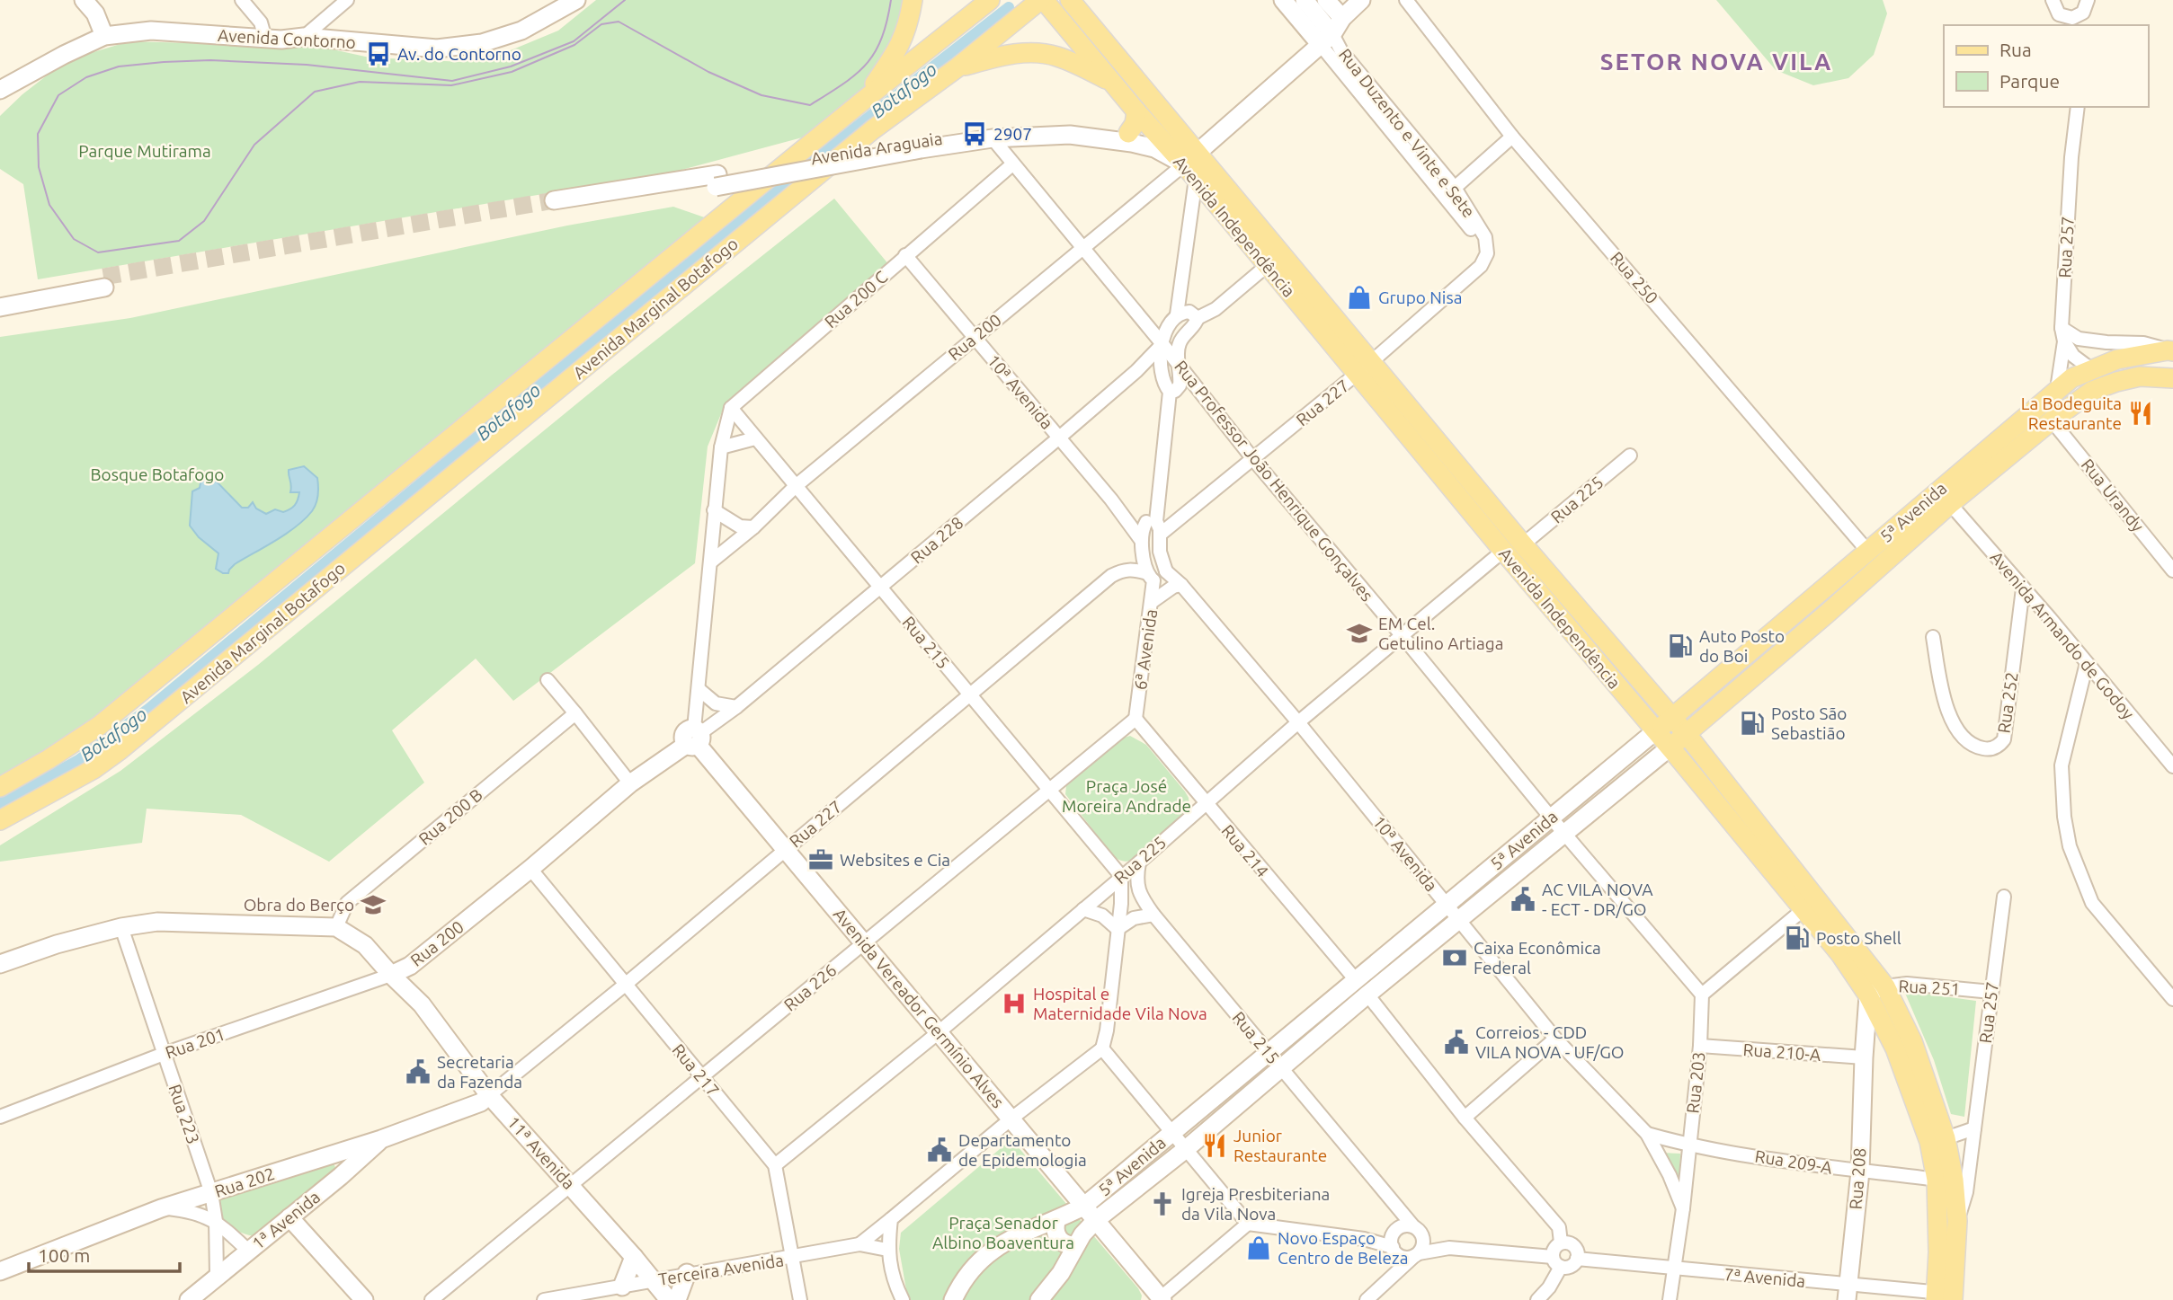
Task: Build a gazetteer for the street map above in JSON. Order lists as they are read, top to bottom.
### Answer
{
  "streets": {
    "main road": ["Avenida Independência", "Avenida Marginal Botafogo", "5ª Avenida"],
    "street": [
      "Avenida Contorno",
      "Rua Duzento e Vinte e Sete",
      "Avenida Araguaia",
      "Rua 257",
      "Rua 250",
      "Rua 200 C",
      "Rua 200",
      "10ª Avenida",
      "Rua 227",
      "Rua Professor João Henrique Gonçalves",
      "Rua Urandy",
      "Rua 225",
      "Rua 228",
      "Avenida Armando de Godoy",
      "Rua 215",
      "6ª Avenida",
      "Rua 252",
      "Rua 200 B",
      "Rua 214",
      "Rua 226",
      "Rua 251",
      "Avenida Vereador Germínio Alves",
      "Rua 201",
      "Rua 210-A",
      "Rua 217",
      "Rua 203",
      "Rua 223",
      "11ª Avenida",
      "Rua 209-A",
      "Rua 208",
      "Rua 202",
      "1ª Avenida",
      "Terceira Avenida",
      "7ª Avenida"
    ]
  },
  "crossings": [
    ["Rua Duzento e Vinte e Sete", "Rua 200"],
    ["Rua Duzento e Vinte e Sete", "Rua 227"],
    ["Avenida Araguaia", "Avenida Independência"],
    ["Avenida Araguaia", "Rua 200"],
    ["Avenida Araguaia", "Rua Professor João Henrique Gonçalves"],
    ["Avenida Araguaia", "6ª Avenida"],
    ["Avenida Independência", "Rua 257"],
    ["Avenida Independência", "Avenida Marginal Botafogo"],
    ["Avenida Independência", "Rua 200"],
    ["Avenida Independência", "Rua 227"],
    ["Avenida Independência", "Rua 225"],
    ["Avenida Independência", "5ª Avenida"],
    ["Avenida Independência", "6ª Avenida"],
    ["Avenida Independência", "Rua 251"],
    ["Avenida Independência", "Rua 209-A"],
    ["Avenida Independência", "Rua 208"],
    ["Avenida Independência", "7ª Avenida"],
    ["Rua 257", "5ª Avenida"],
    ["Rua 257", "Rua 251"],
    ["Rua 250", "5ª Avenida"],
    ["Rua 200 C", "10ª Avenida"],
    ["Rua 200 C", "Rua Professor João Henrique Gonçalves"],
    ["Rua 200 C", "Rua 215"],
    ["Rua 200", "10ª Avenida"],
    ["Rua 200", "Rua Professor João Henrique Gonçalves"],
    ["Rua 200", "Rua 228"],
    ["Rua 200", "Rua 215"],
    ["Rua 200", "6ª Avenida"],
    ["Rua 200", "Rua 200 B"],
    ["Rua 200", "Avenida Vereador Germínio Alves"],
    ["Rua 200", "Rua 201"],
    ["Rua 200", "Rua 217"],
    ["Rua 200", "11ª Avenida"],
    ["10ª Avenida", "Rua 225"],
    ["10ª Avenida", "5ª Avenida"],
    ["10ª Avenida", "Rua 228"],
    ["10ª Avenida", "6ª Avenida"],
    ["10ª Avenida", "Rua 203"],
    ["Rua 227", "Rua Professor João Henrique Gonçalves"],
    ["Rua 227", "Rua 215"],
    ["Rua 227", "6ª Avenida"],
    ["Rua 227", "Avenida Vereador Germínio Alves"],
    ["Rua 227", "Rua 217"],
    ["Rua 227", "11ª Avenida"],
    ["Rua 227", "Rua 202"],
    ["Rua Professor João Henrique Gonçalves", "Rua 225"],
    ["Rua Professor João Henrique Gonçalves", "5ª Avenida"],
    ["Rua Professor João Henrique Gonçalves", "Rua 228"],
    ["Rua Professor João Henrique Gonçalves", "6ª Avenida"],
    ["Rua Professor João Henrique Gonçalves", "Rua 203"],
    ["Rua Urandy", "5ª Avenida"],
    ["Rua 225", "Rua 215"],
    ["Rua 225", "Rua 214"],
    ["Rua 225", "Avenida Vereador Germínio Alves"],
    ["Rua 225", "Rua 217"],
    ["5ª Avenida", "Avenida Armando de Godoy"],
    ["5ª Avenida", "Rua 215"],
    ["5ª Avenida", "Rua 214"],
    ["5ª Avenida", "Avenida Vereador Germínio Alves"],
    ["Rua 228", "Rua 215"],
    ["Rua 228", "6ª Avenida"],
    ["Rua 228", "Avenida Vereador Germínio Alves"],
    ["Avenida Armando de Godoy", "Rua 252"],
    ["Rua 215", "Rua 226"],
    ["6ª Avenida", "Rua 214"],
    ["6ª Avenida", "Rua 226"],
    ["Rua 214", "Rua 226"],
    ["Rua 214", "7ª Avenida"],
    ["Rua 226", "Avenida Vereador Germínio Alves"],
    ["Rua 226", "Rua 217"],
    ["Rua 226", "11ª Avenida"],
    ["Rua 251", "Rua 208"],
    ["Avenida Vereador Germínio Alves", "Terceira Avenida"],
    ["Rua 201", "Rua 223"],
    ["Rua 201", "11ª Avenida"],
    ["Rua 210-A", "Rua 203"],
    ["Rua 210-A", "Rua 208"],
    ["Rua 217", "Terceira Avenida"],
    ["Rua 203", "Rua 209-A"],
    ["Rua 203", "7ª Avenida"],
    ["Rua 223", "Rua 202"],
    ["Rua 223", "1ª Avenida"],
    ["11ª Avenida", "Rua 202"],
    ["11ª Avenida", "Terceira Avenida"],
    ["Rua 209-A", "Rua 208"],
    ["Rua 208", "7ª Avenida"],
    ["Rua 202", "1ª Avenida"]
  ],
  "districts": ["SETOR NOVA VILA"],
  "water": ["Botafogo"],
  "parks": [
    "Parque Mutirama",
    "Bosque Botafogo",
    "Praça José Moreira Andrade",
    "Praça Senador Albino Boaventura"
  ],
  "places": {
    "bus stop": ["Av. do Contorno", "2907"],
    "shop": ["Grupo Nisa", "Novo Espaço Centro de Beleza"],
    "restaurant": ["La Bodeguita Restaurante", "Junior Restaurante"],
    "school or university": ["EM Cel. Getulino Artiaga", "Obra do Berço"],
    "fuel station": ["Auto Posto do Boi", "Posto São Sebastião", "Posto Shell"],
    "office": ["Websites e Cia"],
    "public building": [
      "AC VILA NOVA - ECT - DR/GO",
      "Correios - CDD VILA NOVA - UF/GO",
      "Secretaria da Fazenda",
      "Departamento de Epidemologia"
    ],
    "bank": ["Caixa Econômica Federal"],
    "hospital": ["Hospital e Maternidade Vila Nova"],
    "church": ["Igreja Presbiteriana da Vila Nova"]
  },
  "legend": ["Rua", "Parque"],
  "scale_bar": "100 m"
}
